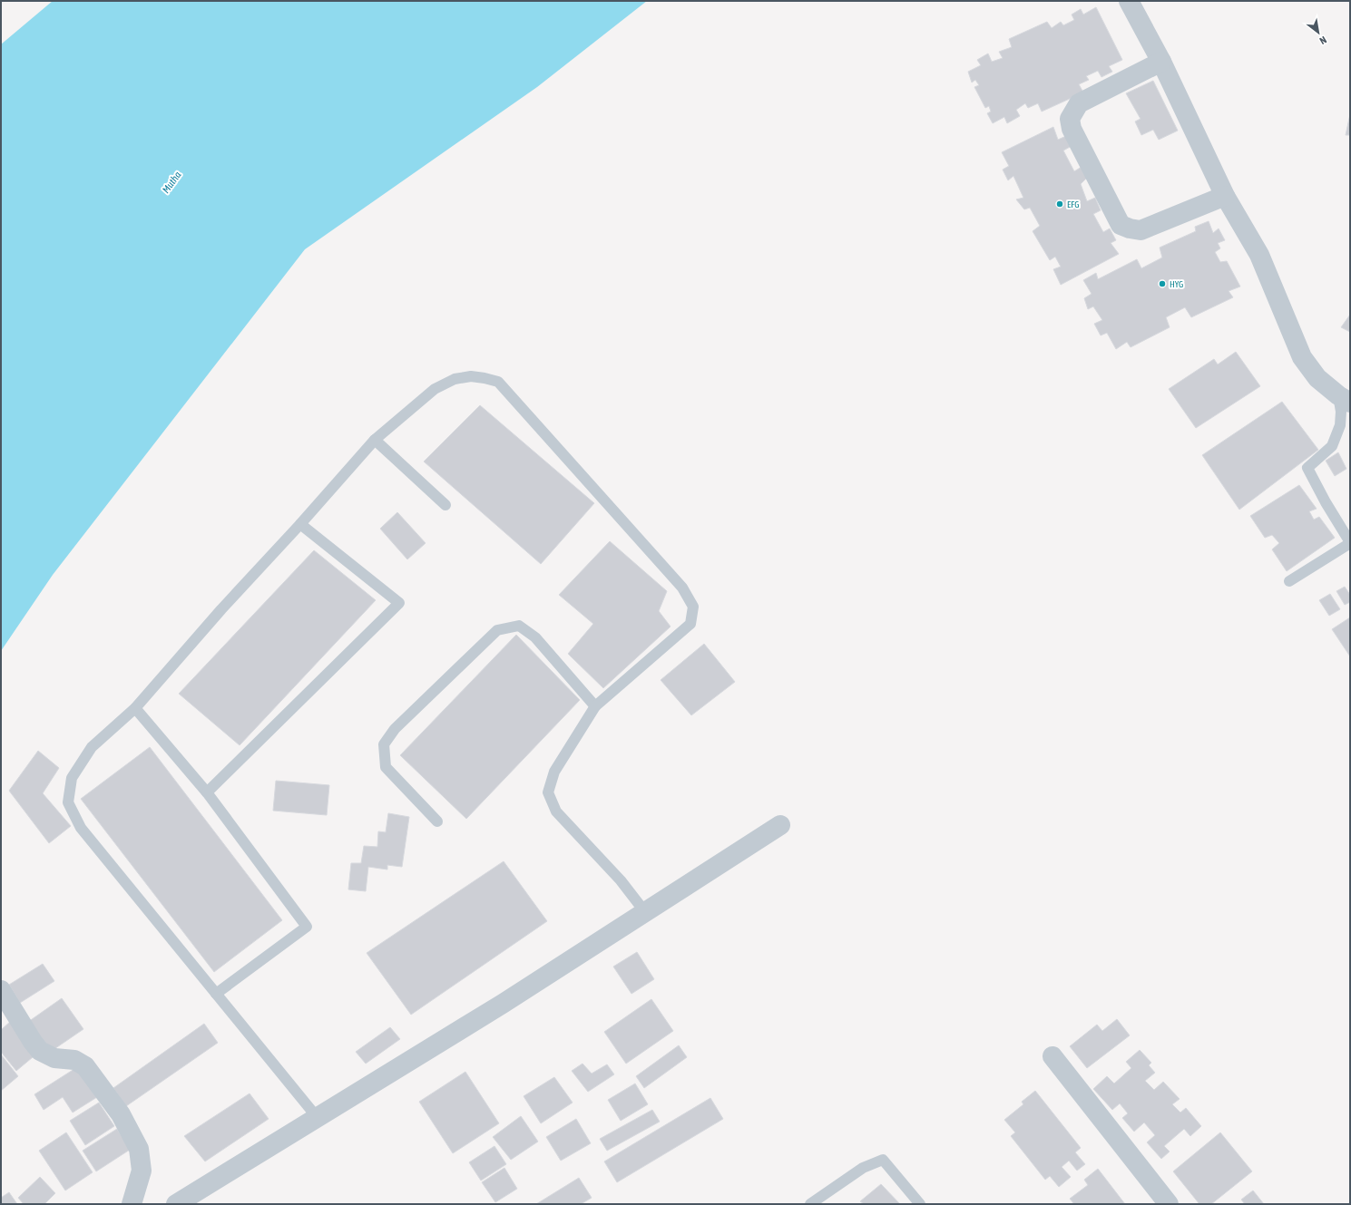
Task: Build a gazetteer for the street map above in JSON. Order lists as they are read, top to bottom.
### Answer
{
  "water": ["Mutha"],
  "places": ["EFG", "HYG"],
  "north": "bottom right"
}
